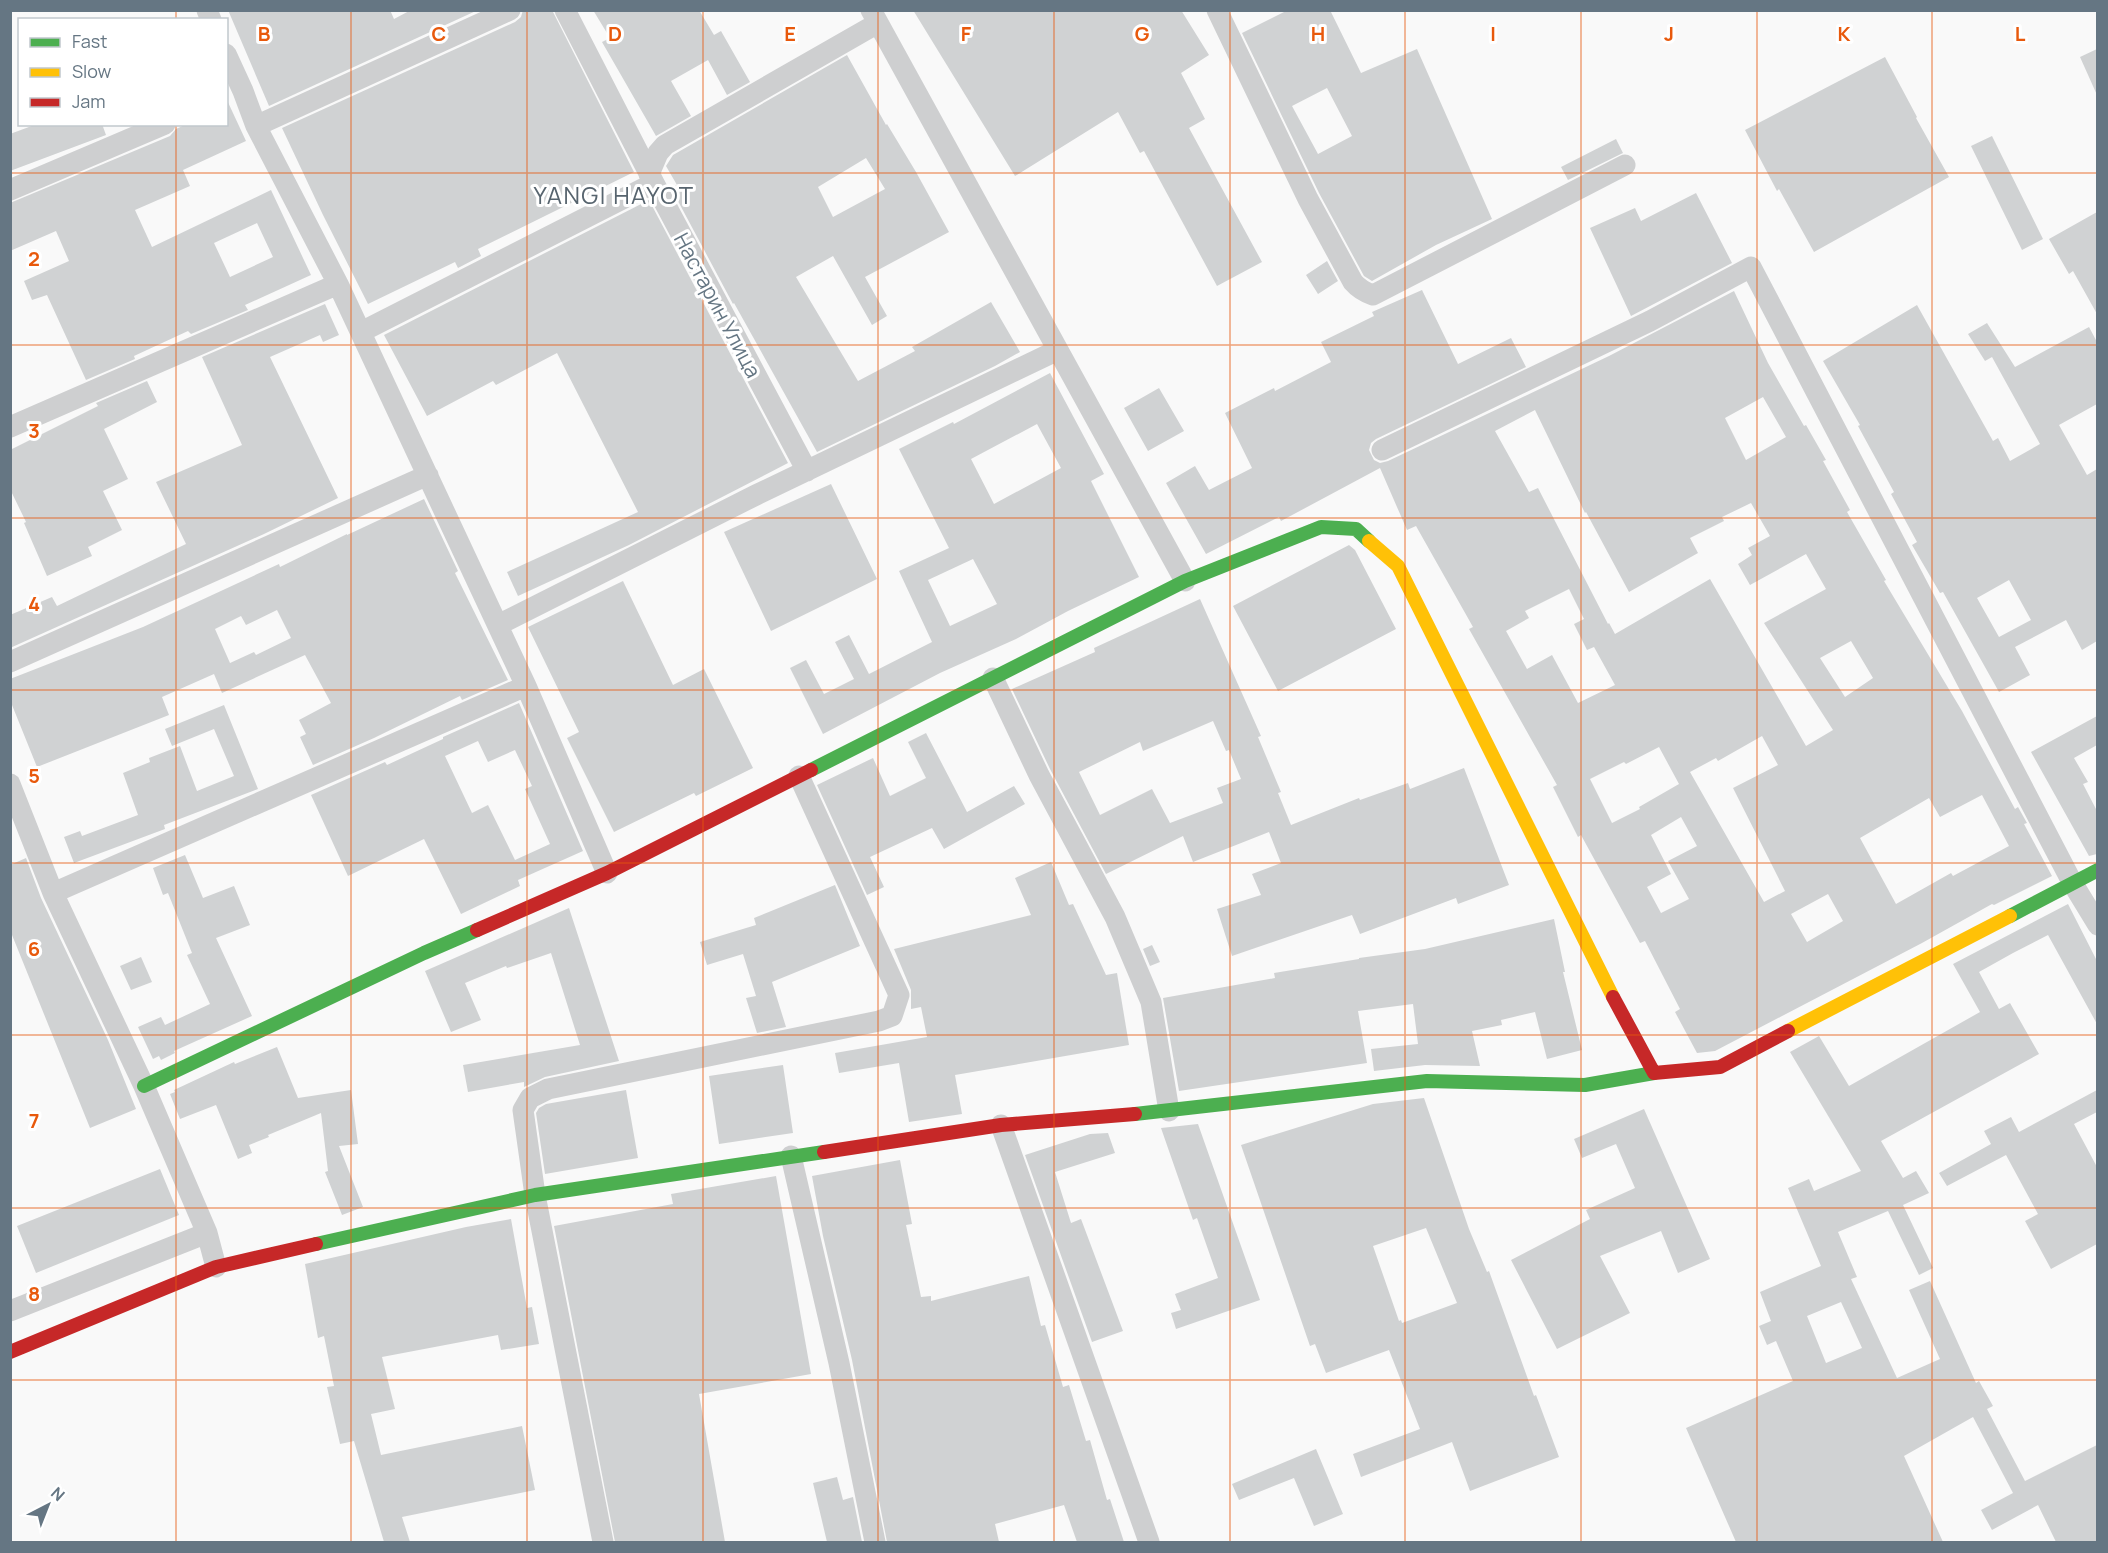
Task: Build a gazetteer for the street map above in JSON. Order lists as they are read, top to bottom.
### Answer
{
  "streets": {
    "street": ["Настарин Улица"]
  },
  "districts": ["YANGI HAYOT"],
  "legend": ["Fast", "Slow", "Jam"],
  "north": "top right",
  "grid": {
    "columns": [
      "B",
      "C",
      "D",
      "E",
      "F",
      "G",
      "H",
      "I",
      "J",
      "K",
      "L"
    ],
    "rows": [
      "2",
      "3",
      "4",
      "5",
      "6",
      "7",
      "8"
    ]
  }
}
